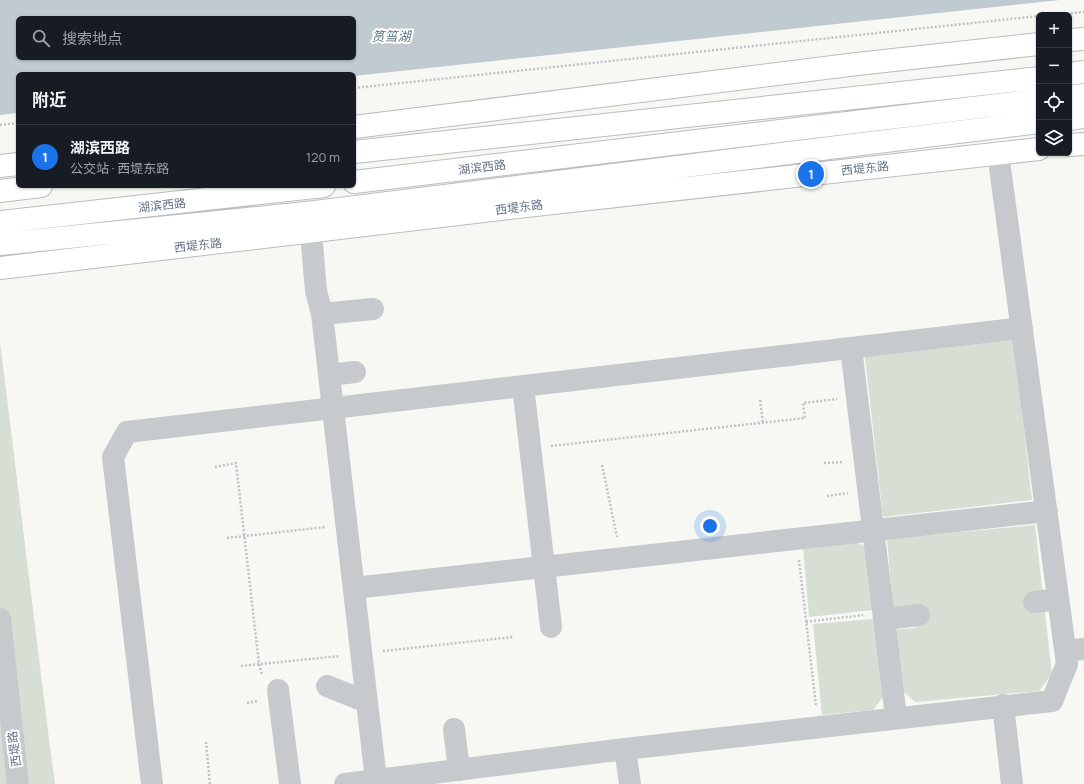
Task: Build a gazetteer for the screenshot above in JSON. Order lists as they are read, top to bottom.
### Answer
{
  "streets": {
    "main road": ["湖滨西路", "西堤东路"],
    "street": ["西堤路"]
  },
  "water": ["筼筜湖"],
  "page": {
    "map_buttons": ["+", "−"],
    "search": "搜索地点",
    "heading": "附近",
    "list": [
      {
        "mark": "1",
        "name": "湖滨西路",
        "note": "公交站 · 西堤东路",
        "value": "120 m"
      }
    ],
    "pins": "1"
  }
}
